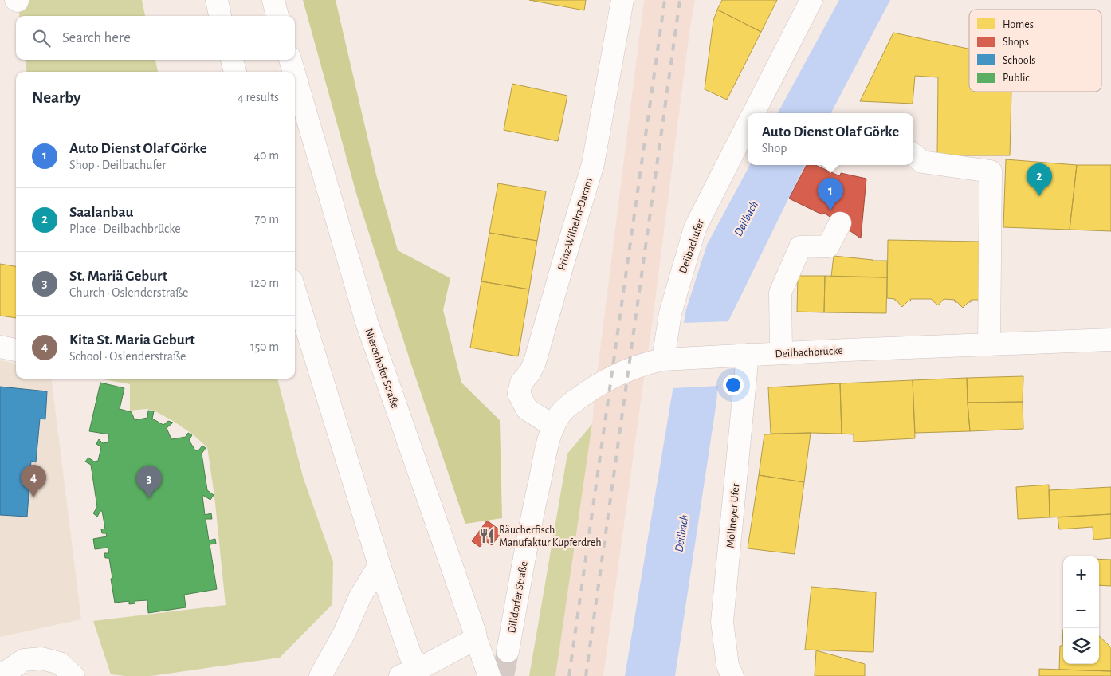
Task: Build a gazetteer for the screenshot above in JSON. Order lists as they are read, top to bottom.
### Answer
{
  "streets": {
    "street": [
      "Prinz-Wilhelm-Damm",
      "Deilbachufer",
      "Deilbachbrücke",
      "Nierenhofer Straße",
      "Möllneyer Ufer",
      "Dilldorfer Straße"
    ]
  },
  "crossings": [
    ["Prinz-Wilhelm-Damm", "Deilbachbrücke"],
    ["Deilbachufer", "Deilbachbrücke"],
    ["Deilbachbrücke", "Möllneyer Ufer"],
    ["Deilbachbrücke", "Dilldorfer Straße"]
  ],
  "water": ["Deilbach"],
  "places": {
    "restaurant": ["Räucherfisch Manufaktur Kupferdreh"]
  },
  "legend": [
    "Homes",
    "Shops",
    "Schools",
    "Public"
  ],
  "page": {
    "search": "Search here",
    "heading": ["Nearby", "4 results"],
    "popup": ["Auto Dienst Olaf Görke", "Shop"],
    "list": [
      {
        "mark": "1",
        "name": "Auto Dienst Olaf Görke",
        "note": "Shop · Deilbachufer",
        "value": "40 m"
      },
      {
        "mark": "2",
        "name": "Saalanbau",
        "note": "Place · Deilbachbrücke",
        "value": "70 m"
      },
      {
        "mark": "3",
        "name": "St. Mariä Geburt",
        "note": "Church · Oslenderstraße",
        "value": "120 m"
      },
      {
        "mark": "4",
        "name": "Kita St. Maria Geburt",
        "note": "School · Oslenderstraße",
        "value": "150 m"
      }
    ],
    "pins": [
      "2",
      "1",
      "4",
      "3"
    ],
    "map_buttons": ["+", "−"]
  }
}
